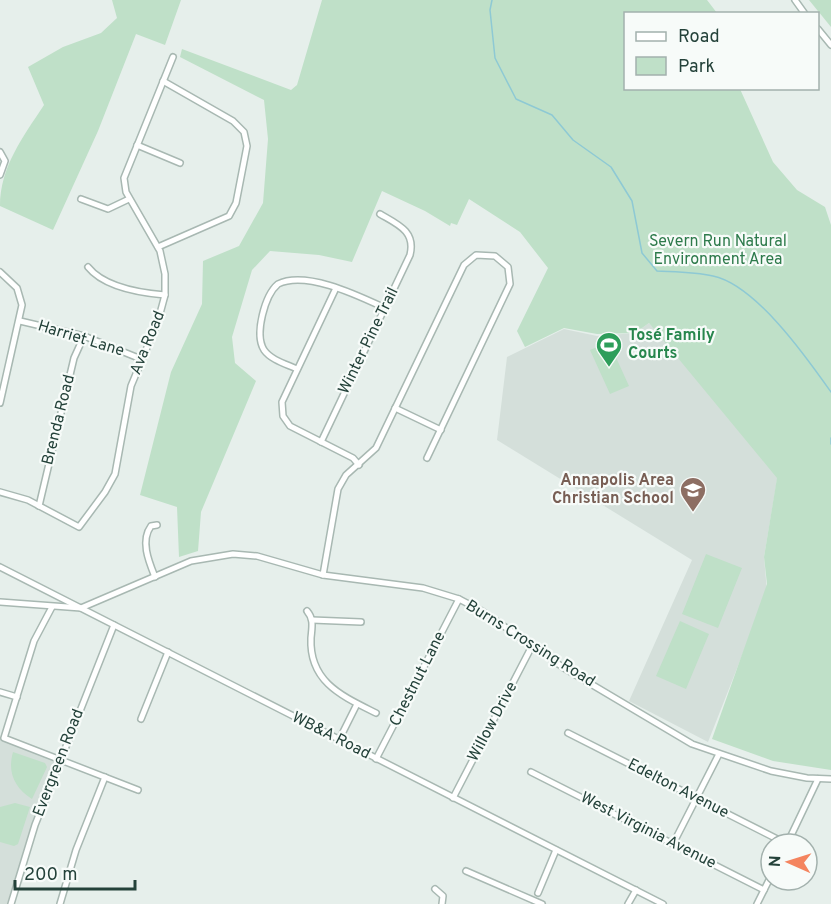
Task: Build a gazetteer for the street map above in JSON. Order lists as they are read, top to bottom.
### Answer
{
  "streets": {
    "street": [
      "Harriet Lane",
      "Winter Pine Trail",
      "Ava Road",
      "Brenda Road",
      "Burns Crossing Road",
      "Chestnut Lane",
      "Willow Drive",
      "WB&A Road",
      "Evergreen Road",
      "Edelton Avenue",
      "West Virginia Avenue"
    ]
  },
  "crossings": [
    ["Harriet Lane", "Ava Road"],
    ["Harriet Lane", "Brenda Road"],
    ["Ava Road", "Brenda Road"],
    ["Burns Crossing Road", "Chestnut Lane"],
    ["Burns Crossing Road", "Willow Drive"],
    ["Burns Crossing Road", "WB&A Road"],
    ["Chestnut Lane", "WB&A Road"],
    ["Willow Drive", "WB&A Road"],
    ["WB&A Road", "Evergreen Road"]
  ],
  "parks": ["Severn Run Natural Environment Area"],
  "places": {
    "sports": ["Tosé Family Courts"],
    "school or university": ["Annapolis Area Christian School"]
  },
  "legend": ["Road", "Park"],
  "scale_bar": "200 m",
  "north": "left"
}
